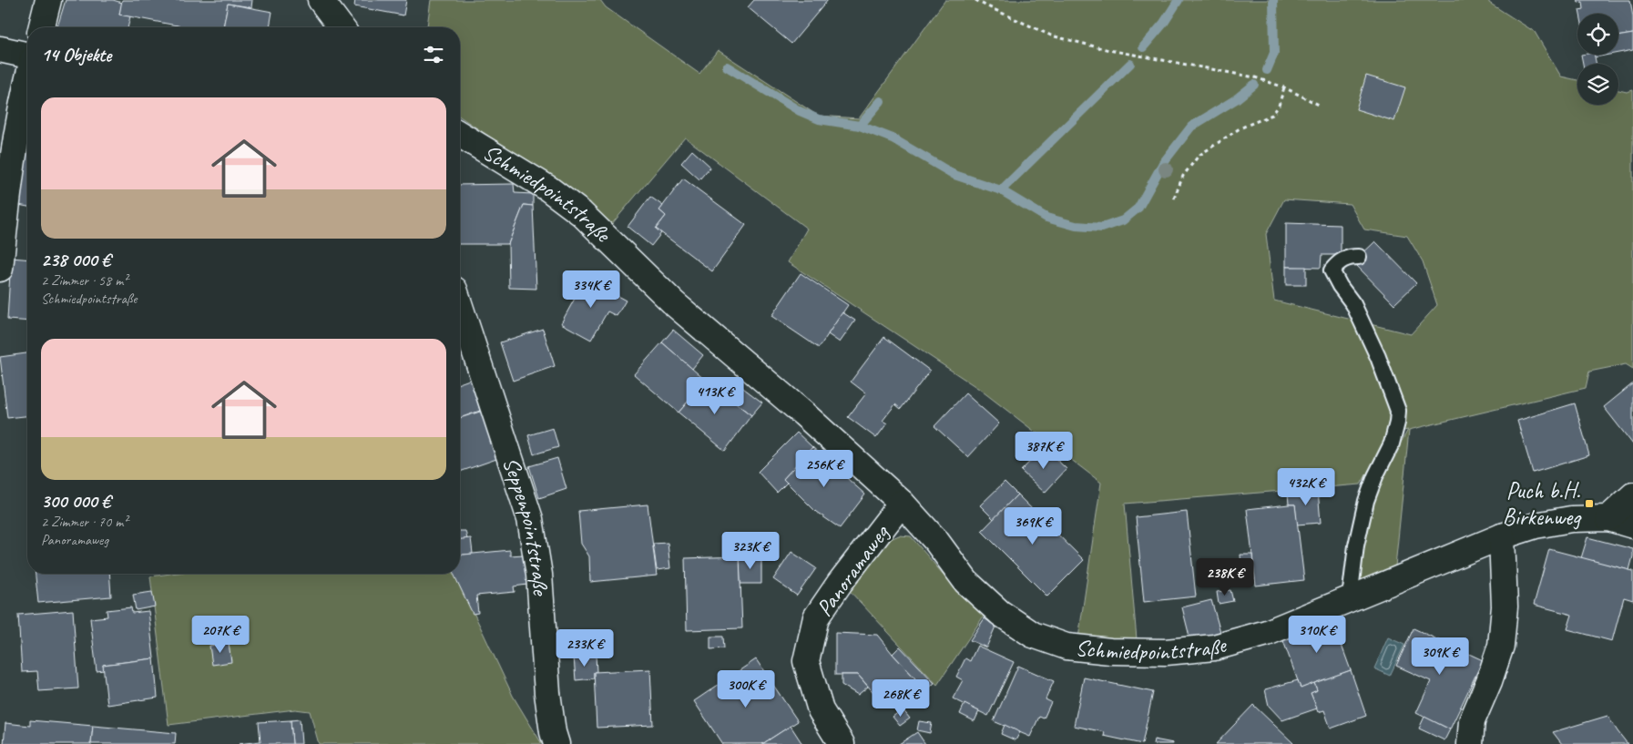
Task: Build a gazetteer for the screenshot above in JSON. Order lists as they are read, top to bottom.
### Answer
{
  "streets": {
    "street": ["Schmiedpointstraße", "Seppenpointstraße", "Panoramaweg"]
  },
  "crossings": [
    ["Schmiedpointstraße", "Panoramaweg"]
  ],
  "places": {
    "transit": ["Puch b.H. Birkenweg"]
  },
  "page": {
    "heading": "14 Objekte",
    "list": [
      {
        "name": "238 000 €",
        "note": "2 Zimmer · 58 m² · Schmiedpointstraße"
      },
      {
        "name": "300 000 €",
        "note": "2 Zimmer · 70 m² · Panoramaweg"
      }
    ],
    "price": [
      "334K €",
      "413K €",
      "387K €",
      "256K €",
      "432K €",
      "369K €",
      "323K €",
      "238K €",
      "207K €",
      "310K €",
      "233K €",
      "309K €",
      "300K €",
      "268K €"
    ]
  }
}
